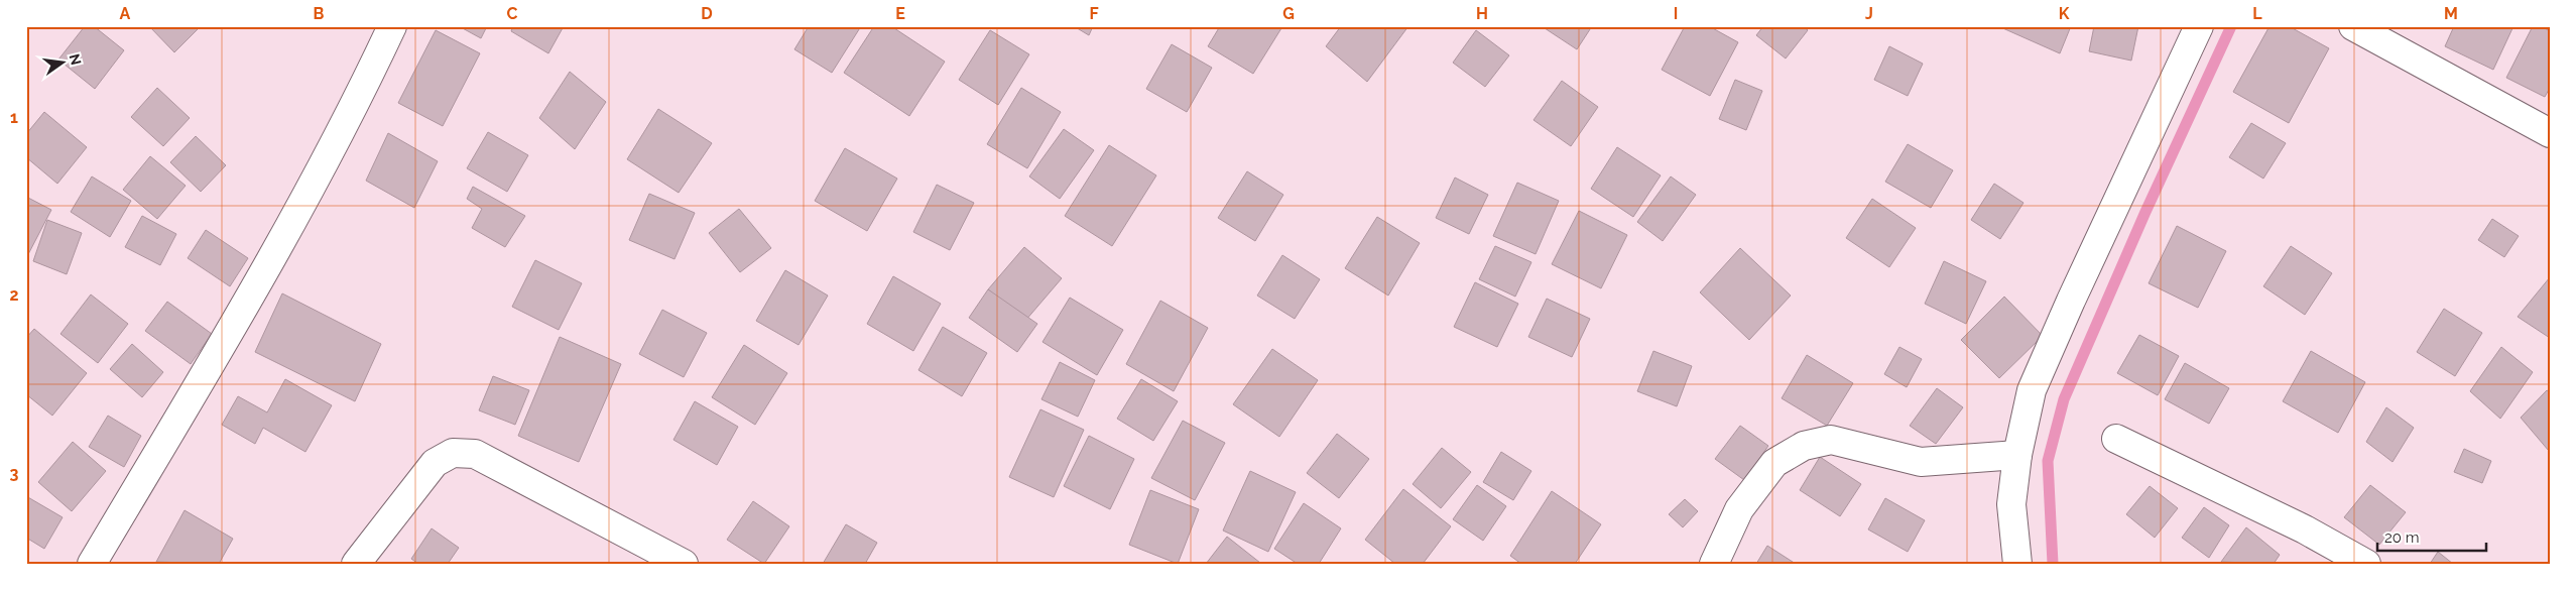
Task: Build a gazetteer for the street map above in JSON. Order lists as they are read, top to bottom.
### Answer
{
  "scale_bar": "20 m",
  "north": "right",
  "grid": {
    "columns": [
      "A",
      "B",
      "C",
      "D",
      "E",
      "F",
      "G",
      "H",
      "I",
      "J",
      "K",
      "L",
      "M"
    ],
    "rows": ["1", "2", "3"]
  }
}
